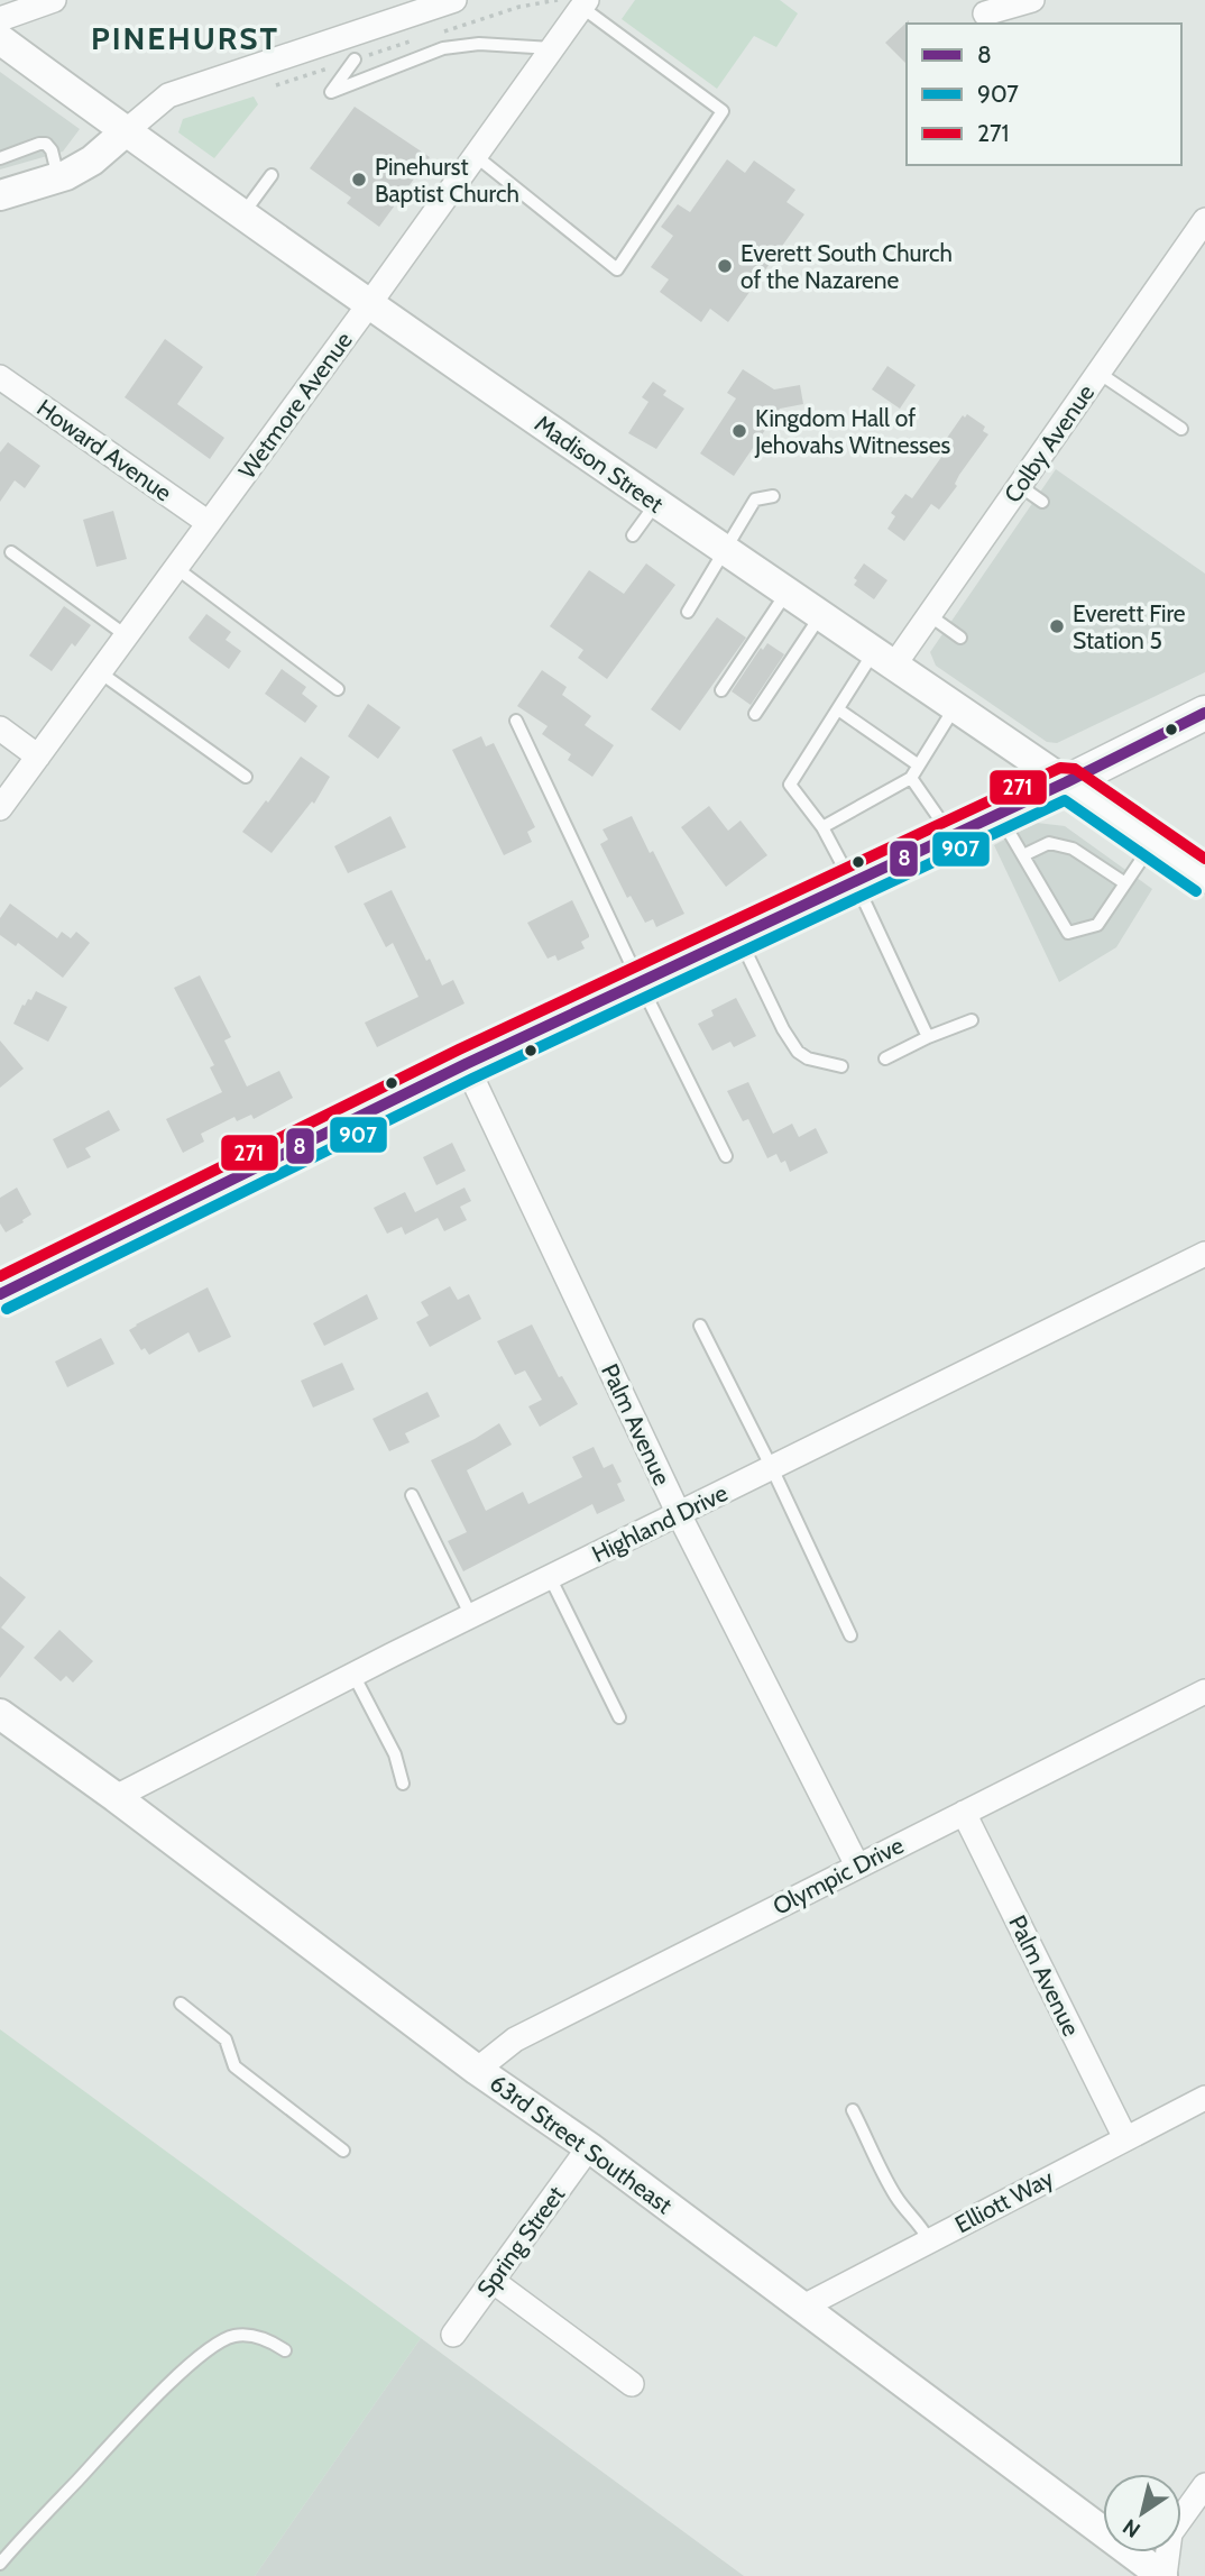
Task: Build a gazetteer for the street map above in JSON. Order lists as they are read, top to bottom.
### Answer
{
  "streets": {
    "street": [
      "Wetmore Avenue",
      "Colby Avenue",
      "Howard Avenue",
      "Madison Street",
      "Palm Avenue",
      "Highland Drive",
      "Olympic Drive",
      "63rd Street Southeast",
      "Elliott Way",
      "Spring Street"
    ]
  },
  "crossings": [
    ["Wetmore Avenue", "Howard Avenue"],
    ["Wetmore Avenue", "Madison Street"],
    ["Colby Avenue", "Madison Street"],
    ["Palm Avenue", "Highland Drive"],
    ["Palm Avenue", "Olympic Drive"],
    ["Palm Avenue", "Elliott Way"],
    ["Highland Drive", "63rd Street Southeast"],
    ["Olympic Drive", "63rd Street Southeast"],
    ["63rd Street Southeast", "Elliott Way"],
    ["63rd Street Southeast", "Spring Street"]
  ],
  "districts": ["PINEHURST"],
  "places": [
    "Pinehurst Baptist Church",
    "Everett South Church of the Nazarene",
    "Kingdom Hall of Jehovahs Witnesses",
    "Everett Fire Station 5"
  ],
  "lines": ["transit line 8", "transit line 271", "transit line 907"],
  "legend": ["8", "907", "271"],
  "north": "bottom left"
}
